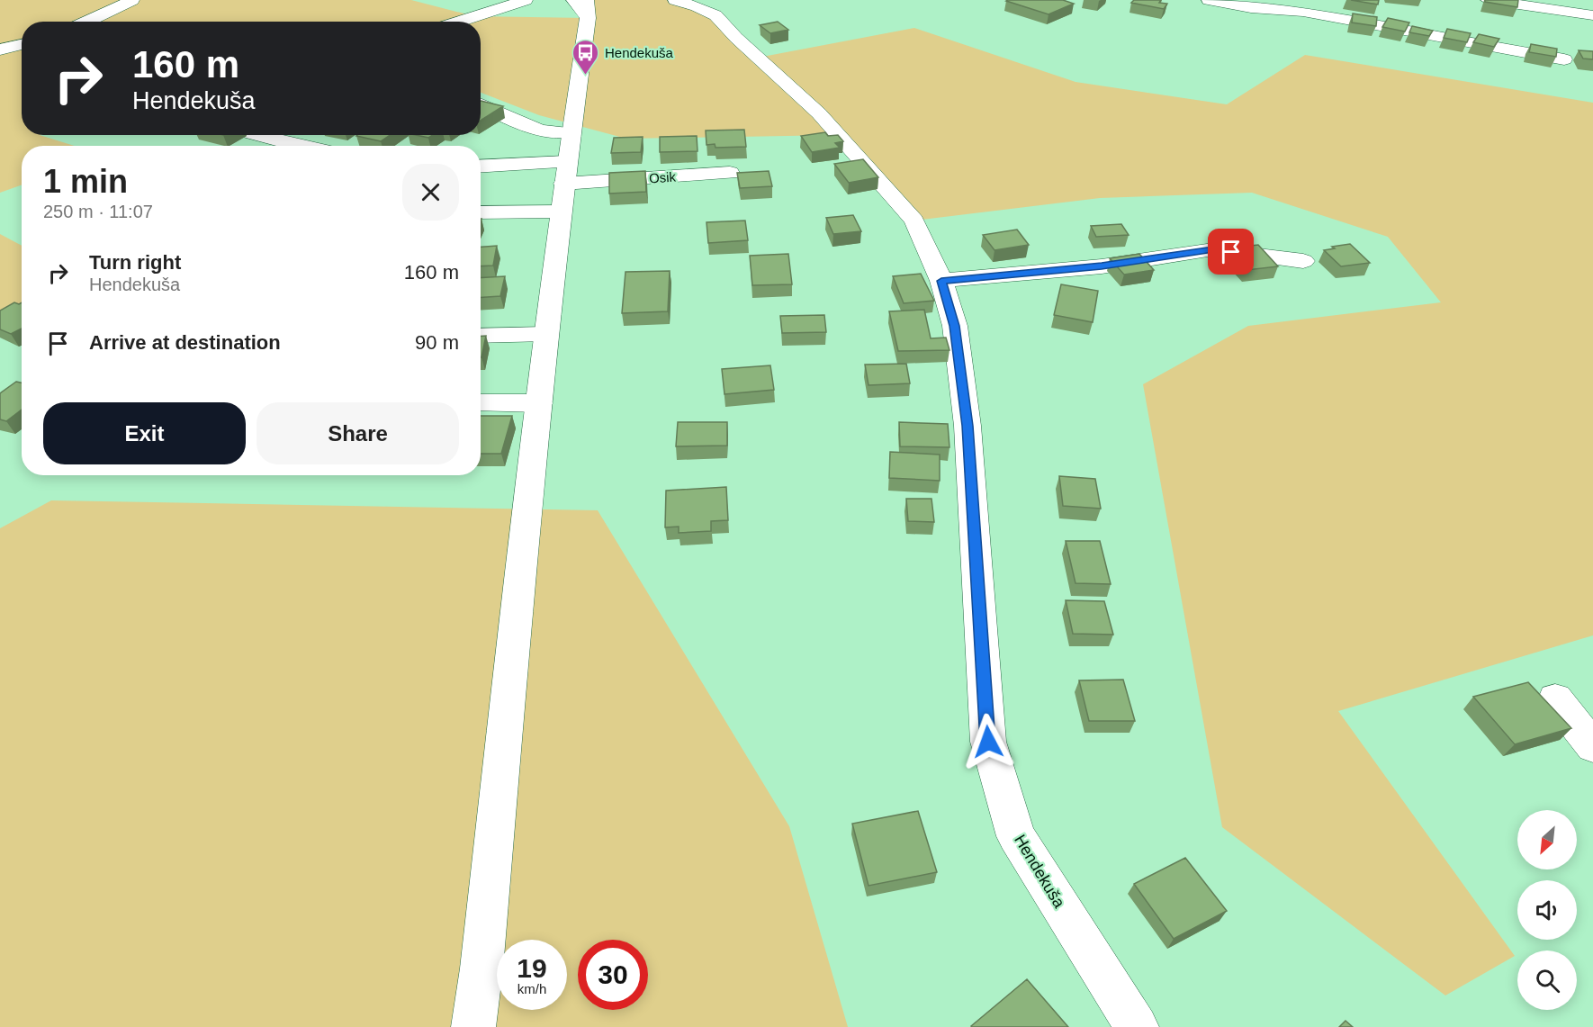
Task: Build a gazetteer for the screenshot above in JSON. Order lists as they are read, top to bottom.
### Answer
{
  "streets": {
    "street": ["Osik", "Hendekuša"]
  },
  "places": {
    "bus stop": ["Hendekuša"]
  },
  "north": "bottom left",
  "page": {
    "turn": ["160 m", "Hendekuša"],
    "heading": ["1 min", "250 m · 11:07"],
    "list": [
      {
        "name": "Turn right",
        "note": "Hendekuša",
        "value": "160 m"
      },
      {
        "name": "Arrive at destination",
        "value": "90 m"
      }
    ],
    "buttons": ["Exit", "Share"],
    "speed": "19 km/h",
    "limit": "30"
  }
}
